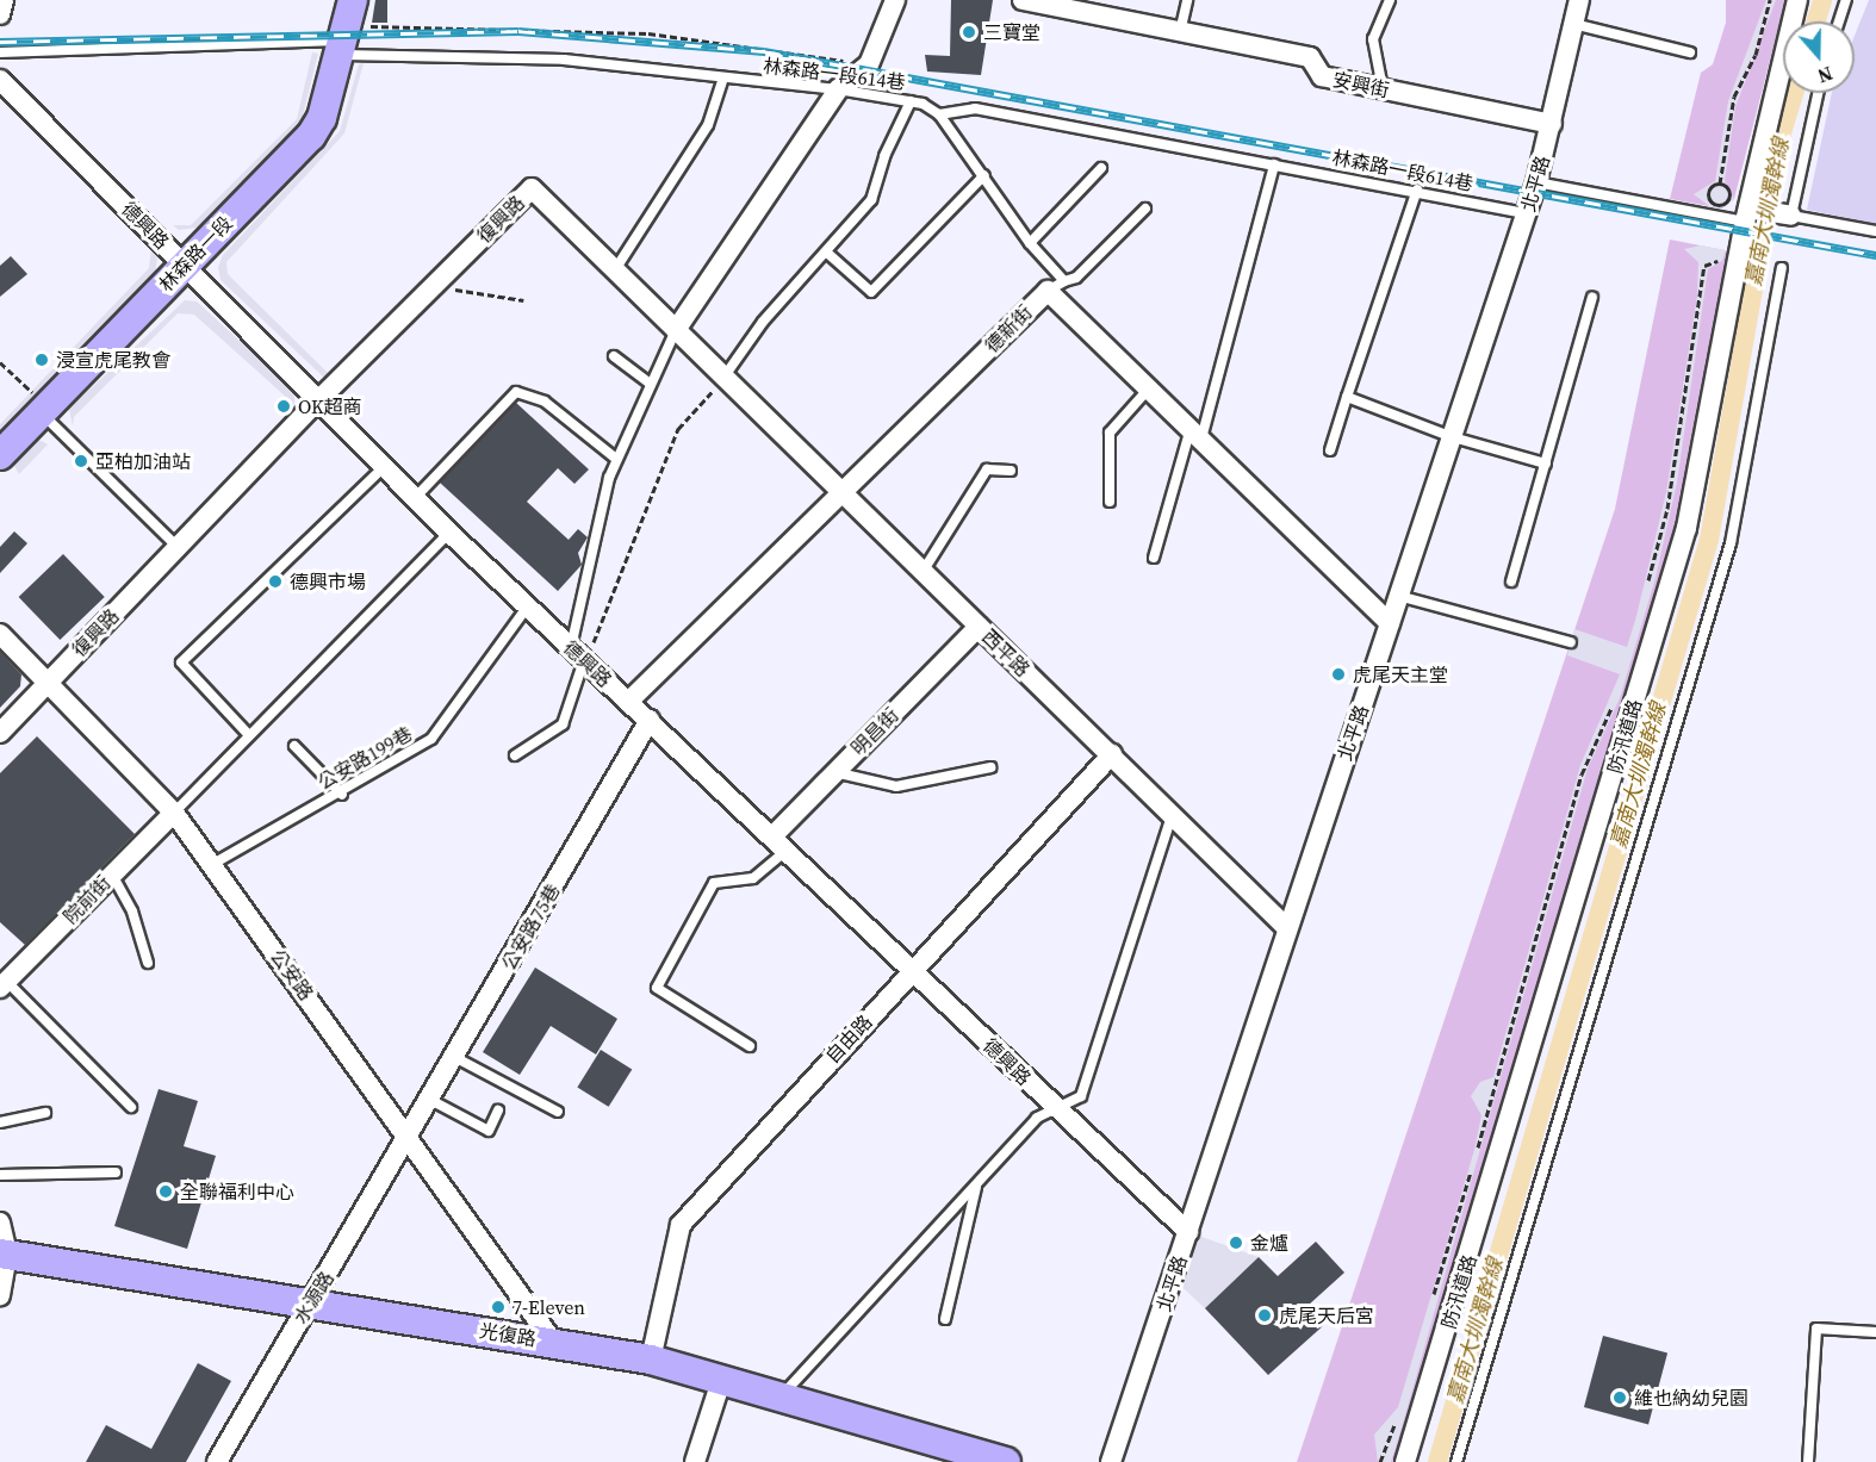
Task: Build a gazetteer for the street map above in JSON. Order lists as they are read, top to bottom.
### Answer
{
  "streets": {
    "street": [
      "安興街",
      "北平路",
      "復興路",
      "德興路",
      "林森路一段",
      "德新街",
      "西平路",
      "明昌街",
      "防汛道路",
      "院前街",
      "公安路75巷",
      "公安路",
      "自由路",
      "水源路",
      "光復路"
    ],
    "lane": ["林森路一段614巷", "公安路199巷"]
  },
  "crossings": [
    ["林森路一段614巷", "北平路"],
    ["林森路一段614巷", "林森路一段"],
    ["安興街", "北平路"],
    ["北平路", "德興路"],
    ["北平路", "德新街"],
    ["北平路", "西平路"],
    ["復興路", "德興路"],
    ["復興路", "西平路"],
    ["復興路", "公安路"],
    ["德興路", "林森路一段"],
    ["德興路", "德新街"],
    ["德興路", "明昌街"],
    ["德興路", "公安路199巷"],
    ["德興路", "公安路75巷"],
    ["德興路", "自由路"],
    ["德新街", "西平路"],
    ["西平路", "明昌街"],
    ["西平路", "自由路"],
    ["公安路199巷", "公安路"],
    ["院前街", "公安路"],
    ["公安路75巷", "公安路"],
    ["公安路75巷", "水源路"],
    ["公安路", "水源路"],
    ["公安路", "光復路"],
    ["自由路", "光復路"],
    ["水源路", "光復路"]
  ],
  "water": ["嘉南大圳濁幹線"],
  "places": [
    "三寶堂",
    "浸宣虎尾教會",
    "OK超商",
    "亞柏加油站",
    "德興市場",
    "虎尾天主堂",
    "全聯福利中心",
    "金爐",
    "7-Eleven",
    "虎尾天后宮",
    "維也納幼兒園"
  ],
  "north": "bottom"
}
